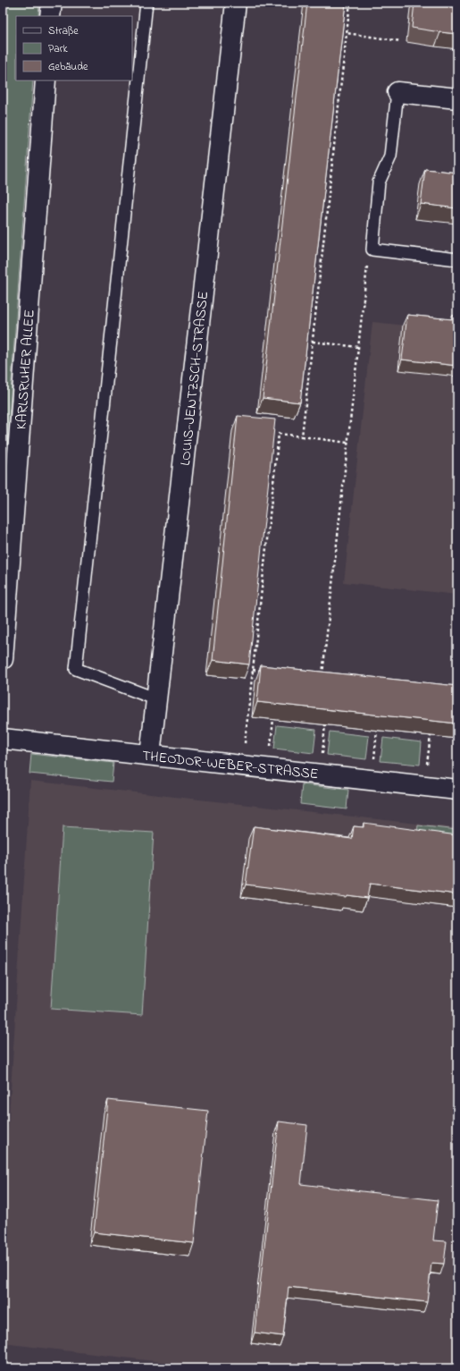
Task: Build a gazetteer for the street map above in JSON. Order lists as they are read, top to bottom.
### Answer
{
  "streets": {
    "street": ["KARLSRUHER ALLEE", "LOUIS-JENTZSCH-STRASSE", "THEODOR-WEBER-STRASSE"]
  },
  "crossings": [
    ["LOUIS-JENTZSCH-STRASSE", "THEODOR-WEBER-STRASSE"]
  ],
  "legend": ["Straße", "Park", "Gebäude"]
}
